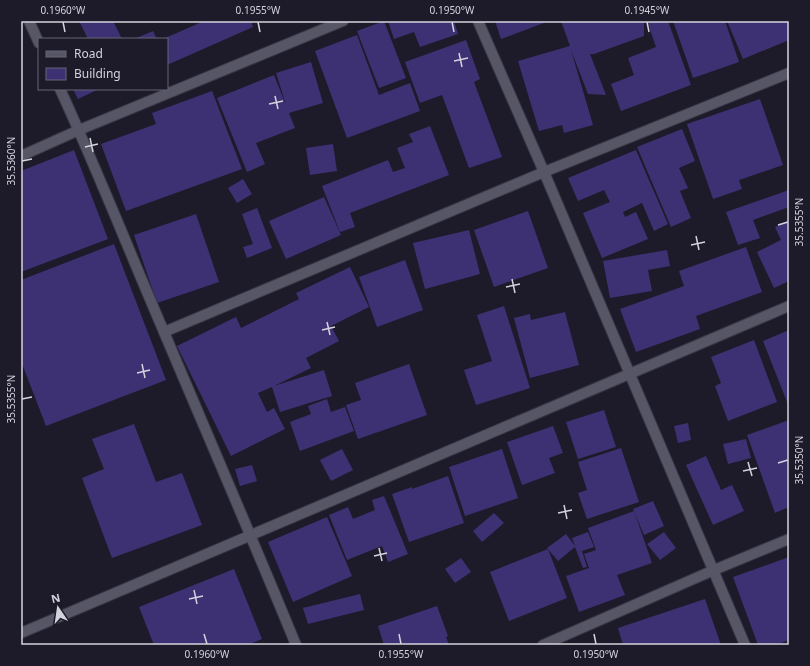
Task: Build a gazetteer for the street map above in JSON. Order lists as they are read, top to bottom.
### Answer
{
  "legend": ["Road", "Building"],
  "north": "top",
  "coordinates": [
    "0.1960°W",
    "0.1955°W",
    "0.1950°W",
    "0.1945°W",
    "35.5360°N",
    "35.5355°N",
    "35.5350°N"
  ]
}
